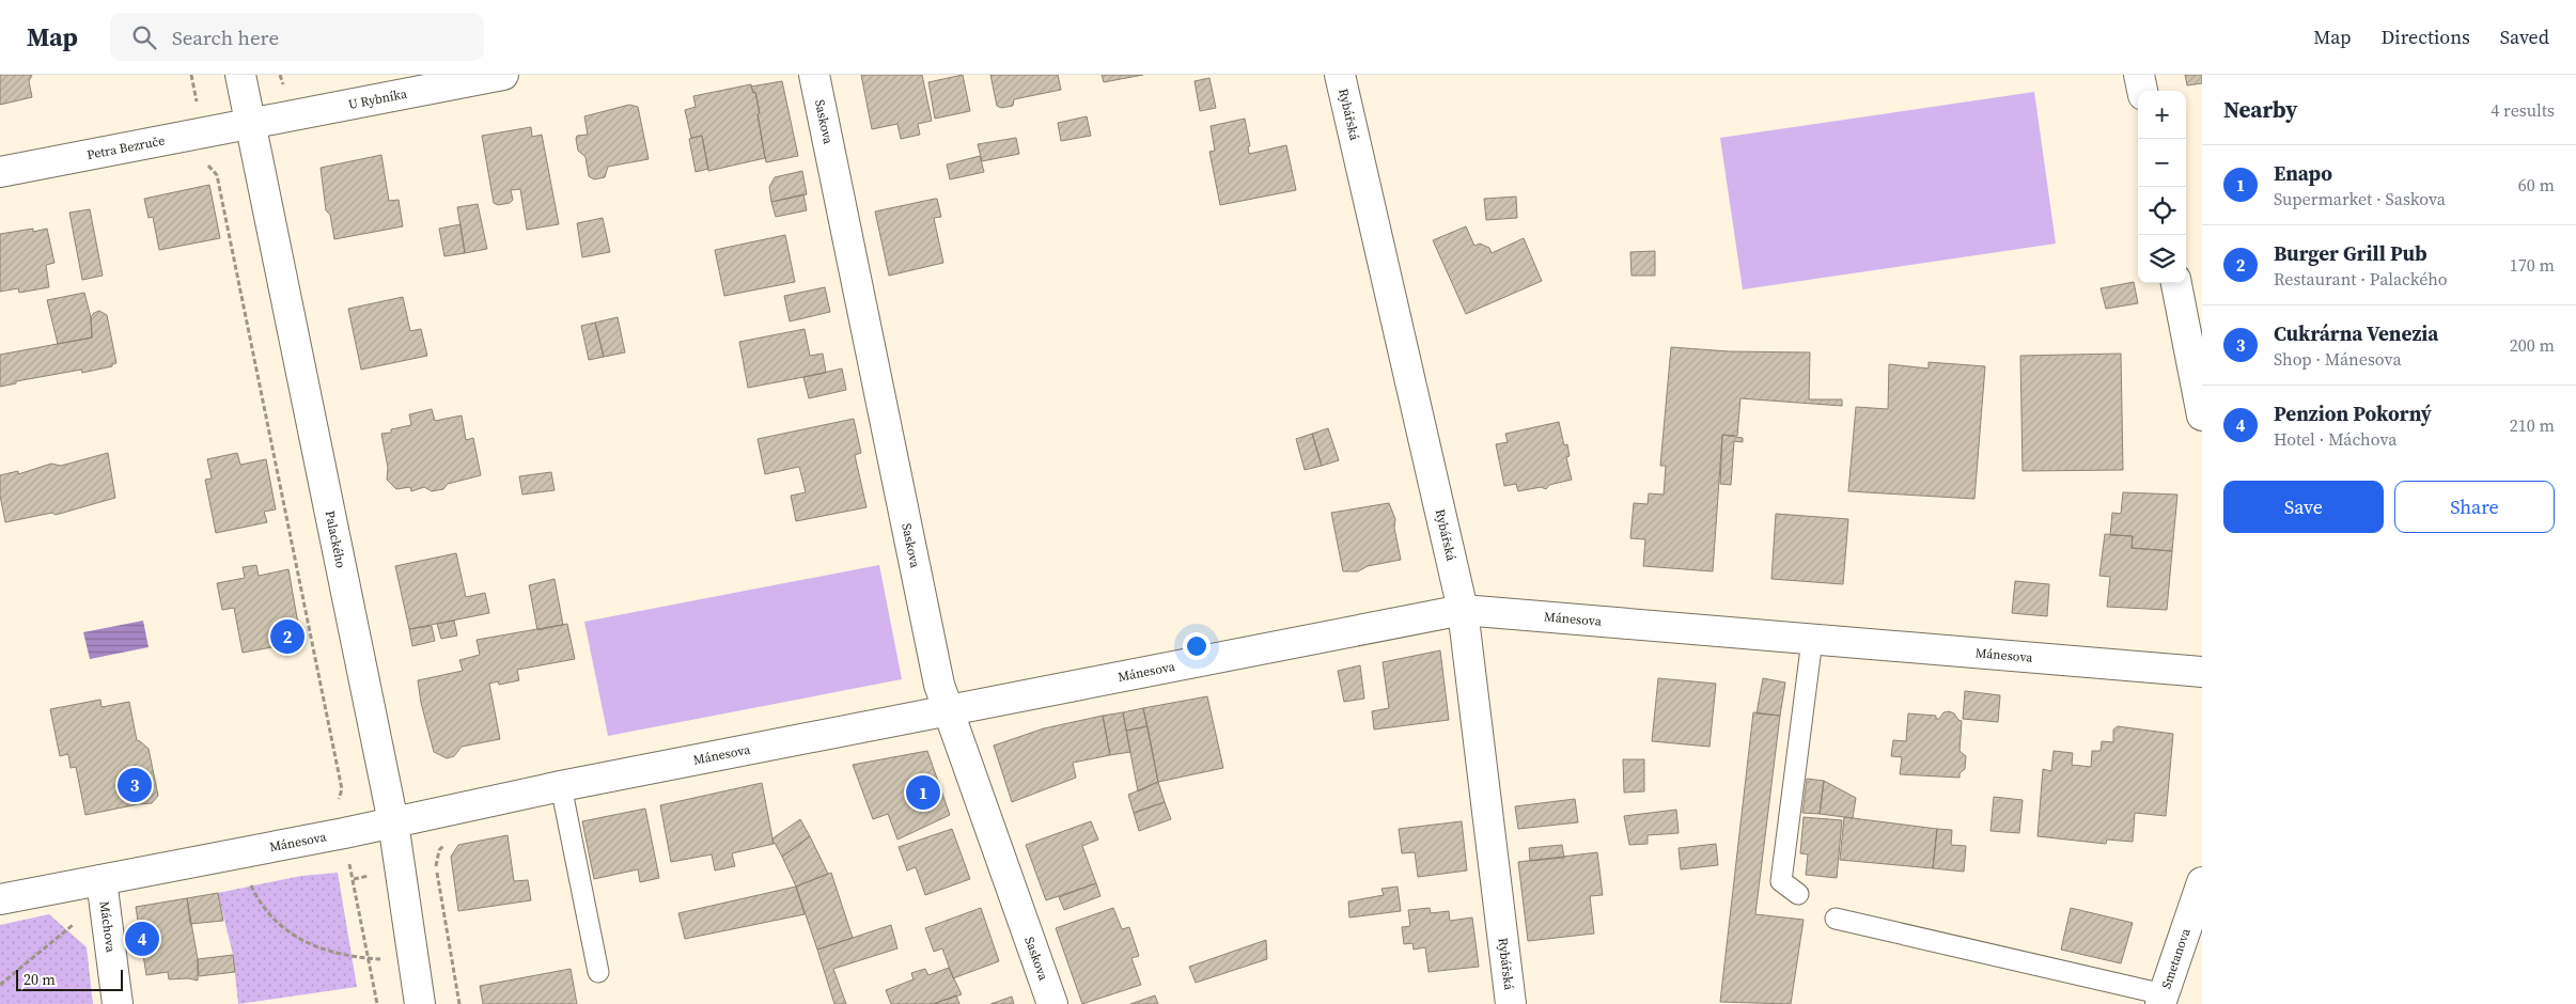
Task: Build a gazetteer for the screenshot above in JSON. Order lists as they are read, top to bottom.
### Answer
{
  "streets": {
    "street": [
      "U Rybníka",
      "Rybářská",
      "Saskova",
      "Petra Bezruče",
      "Palackého",
      "Mánesova",
      "Máchova",
      "Smetanova"
    ]
  },
  "crossings": [
    ["U Rybníka", "Petra Bezruče"],
    ["U Rybníka", "Palackého"],
    ["Rybářská", "Mánesova"],
    ["Saskova", "Mánesova"],
    ["Petra Bezruče", "Palackého"],
    ["Palackého", "Mánesova"],
    ["Mánesova", "Máchova"]
  ],
  "scale_bar": "20 m",
  "page": {
    "header": "Map",
    "search": "Search here",
    "nav": ["Map", "Directions", "Saved"],
    "heading": ["Nearby", "4 results"],
    "map_buttons": ["+", "−"],
    "list": [
      {
        "mark": "1",
        "name": "Enapo",
        "note": "Supermarket · Saskova",
        "value": "60 m"
      },
      {
        "mark": "2",
        "name": "Burger Grill Pub",
        "note": "Restaurant · Palackého",
        "value": "170 m"
      },
      {
        "mark": "3",
        "name": "Cukrárna Venezia",
        "note": "Shop · Mánesova",
        "value": "200 m"
      },
      {
        "mark": "4",
        "name": "Penzion Pokorný",
        "note": "Hotel · Máchova",
        "value": "210 m"
      }
    ],
    "buttons": ["Save", "Share"],
    "pins": [
      "2",
      "3",
      "1",
      "4"
    ],
    "scale": "20 m"
  }
}
